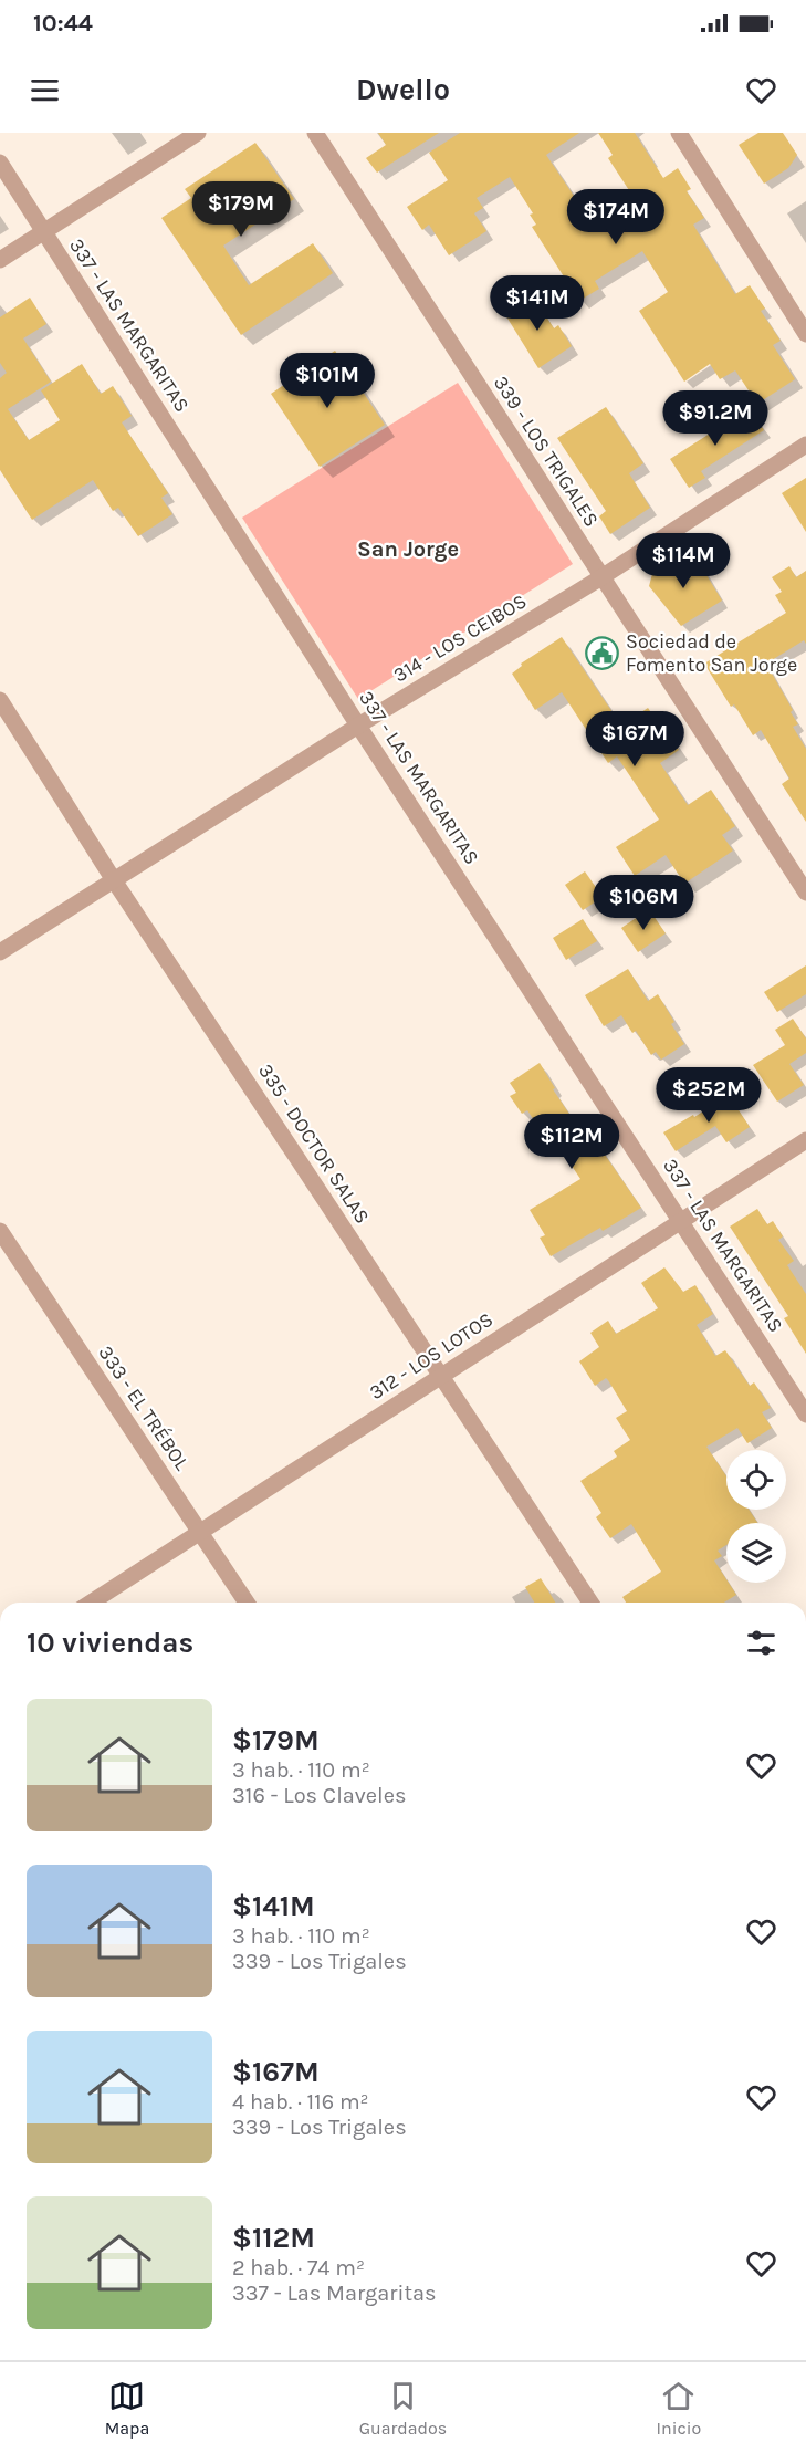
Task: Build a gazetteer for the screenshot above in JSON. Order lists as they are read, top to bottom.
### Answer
{
  "streets": {
    "street": [
      "337 - LAS MARGARITAS",
      "339 - LOS TRIGALES",
      "314 - LOS CEIBOS",
      "335 - DOCTOR SALAS",
      "312 - LOS LOTOS",
      "333 - EL TRÉBOL"
    ]
  },
  "crossings": [
    ["337 - LAS MARGARITAS", "314 - LOS CEIBOS"],
    ["337 - LAS MARGARITAS", "312 - LOS LOTOS"],
    ["339 - LOS TRIGALES", "314 - LOS CEIBOS"],
    ["314 - LOS CEIBOS", "335 - DOCTOR SALAS"],
    ["335 - DOCTOR SALAS", "312 - LOS LOTOS"],
    ["312 - LOS LOTOS", "333 - EL TRÉBOL"]
  ],
  "districts": ["San Jorge"],
  "places": {
    "public building": ["Sociedad de Fomento San Jorge"]
  },
  "page": {
    "status": "10:44",
    "header": "Dwello",
    "price": [
      "$179M",
      "$174M",
      "$141M",
      "$101M",
      "$91.2M",
      "$114M",
      "$167M",
      "$106M",
      "$252M",
      "$112M"
    ],
    "heading": "10 viviendas",
    "list": [
      {
        "name": "$179M",
        "note": "3 hab. · 110 m² · 316 - Los Claveles"
      },
      {
        "name": "$141M",
        "note": "3 hab. · 110 m² · 339 - Los Trigales"
      },
      {
        "name": "$167M",
        "note": "4 hab. · 116 m² · 339 - Los Trigales"
      },
      {
        "name": "$112M",
        "note": "2 hab. · 74 m² · 337 - Las Margaritas"
      }
    ],
    "tabs": ["Mapa", "Guardados", "Inicio"]
  }
}
